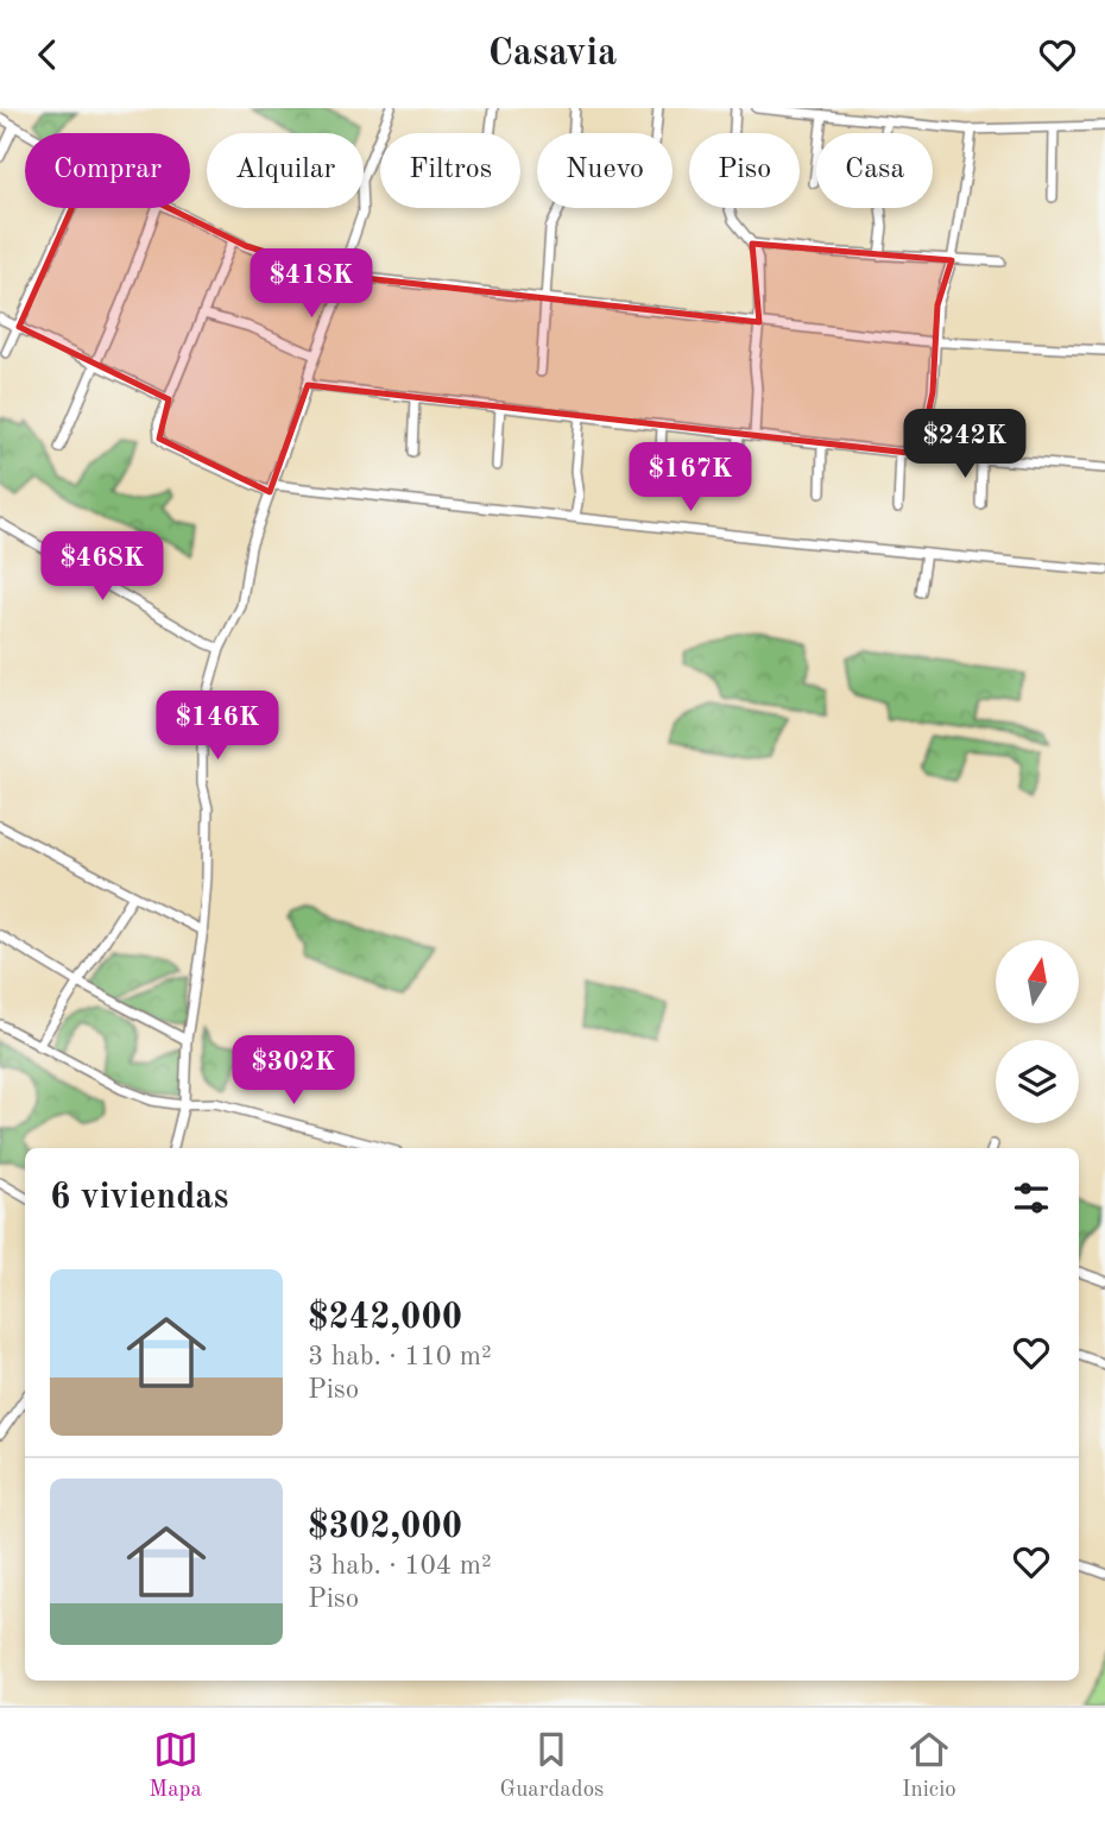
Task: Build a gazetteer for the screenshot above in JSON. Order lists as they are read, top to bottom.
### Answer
{
  "north": "top",
  "page": {
    "header": "Casavia",
    "chip": [
      "Comprar",
      "Alquilar",
      "Filtros",
      "Nuevo",
      "Piso",
      "Casa"
    ],
    "price": [
      "$418K",
      "$242K",
      "$167K",
      "$468K",
      "$146K",
      "$302K"
    ],
    "heading": "6 viviendas",
    "list": [
      {
        "name": "$242,000",
        "note": "3 hab. · 110 m² · Piso"
      },
      {
        "name": "$302,000",
        "note": "3 hab. · 104 m² · Piso"
      }
    ],
    "tabs": ["Mapa", "Guardados", "Inicio"]
  }
}
